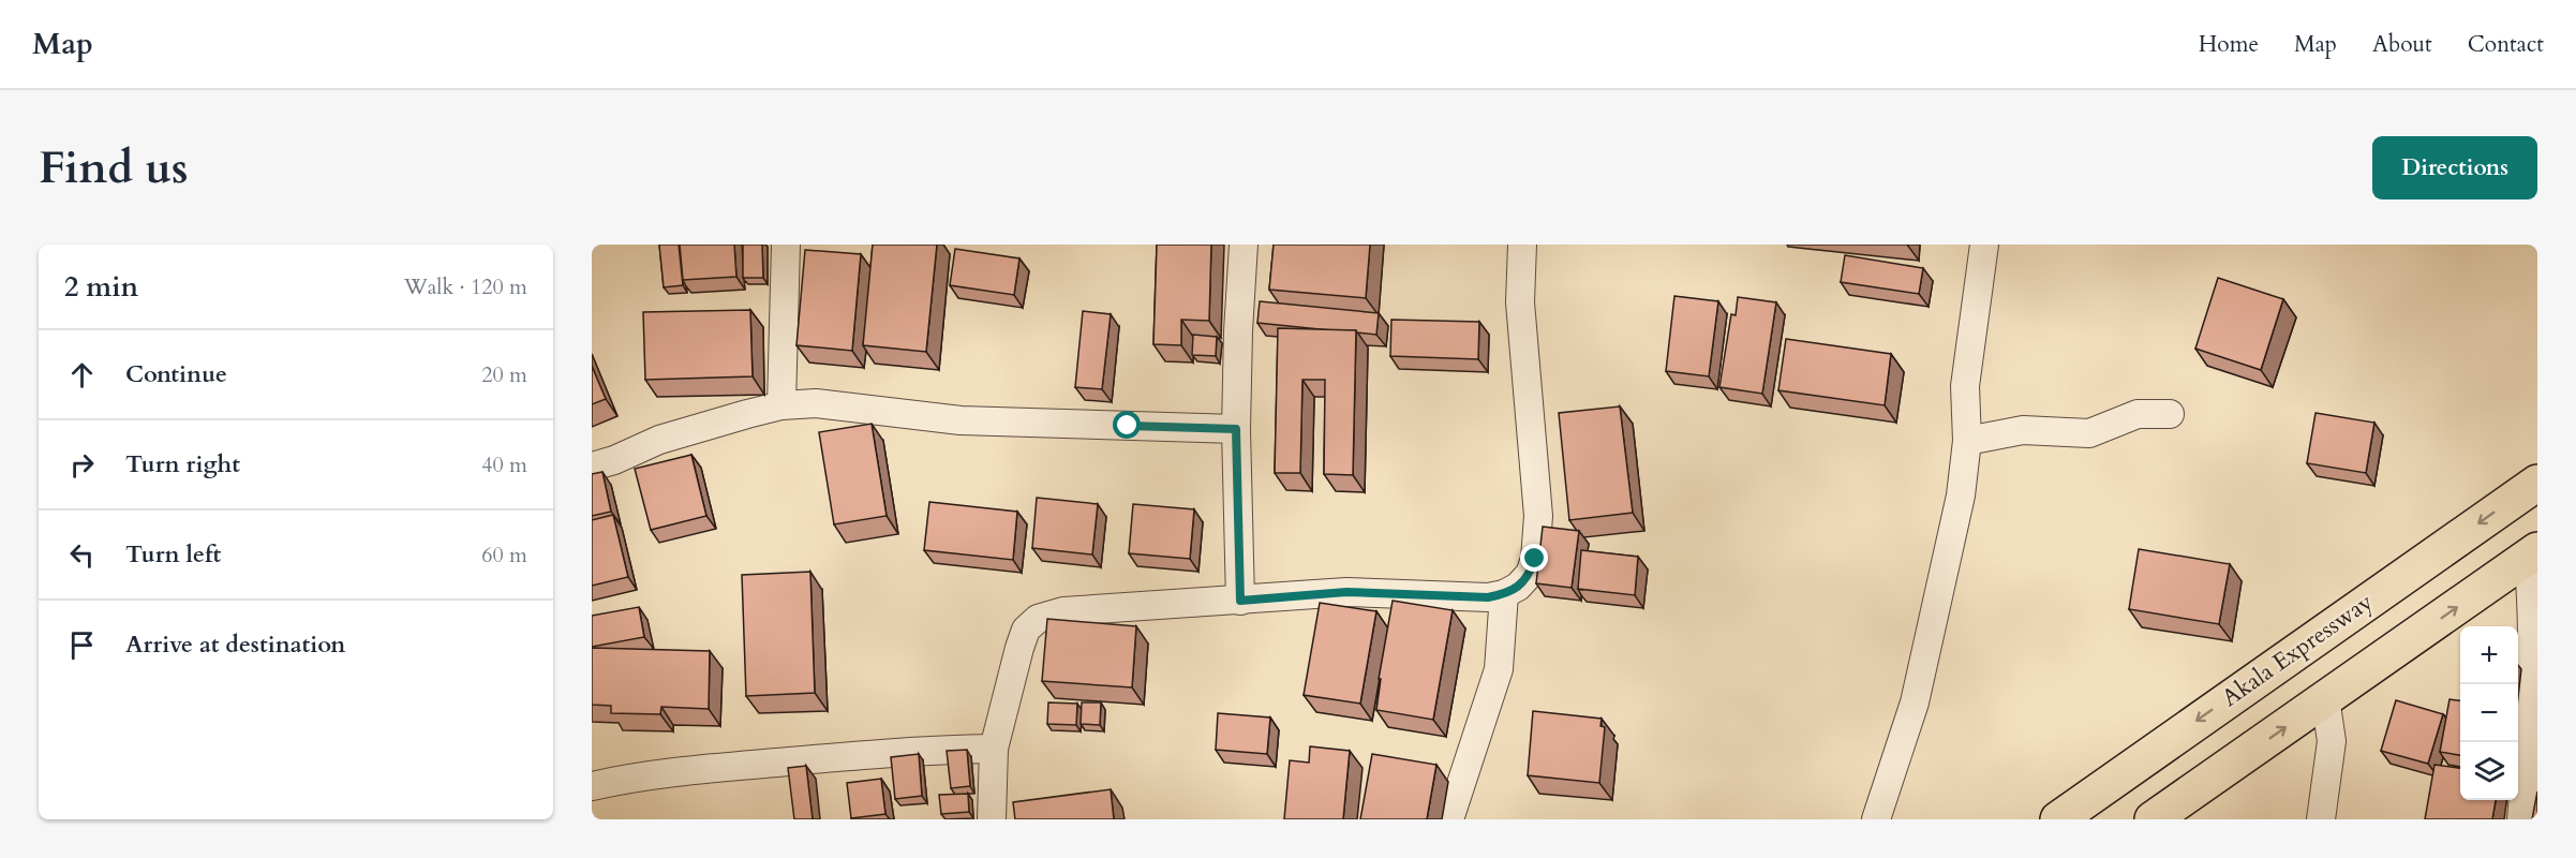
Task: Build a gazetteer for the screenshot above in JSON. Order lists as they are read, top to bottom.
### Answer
{
  "streets": {
    "main road": ["Akala Expressway"]
  },
  "page": {
    "header": "Map",
    "nav": [
      "Home",
      "Map",
      "About",
      "Contact"
    ],
    "buttons": "Directions",
    "title": "Find us",
    "heading": ["2 min", "Walk · 120 m"],
    "list": [
      ["Continue", "20 m"],
      ["Turn right", "40 m"],
      ["Turn left", "60 m"],
      "Arrive at destination"
    ],
    "map_buttons": ["+", "−"]
  }
}
